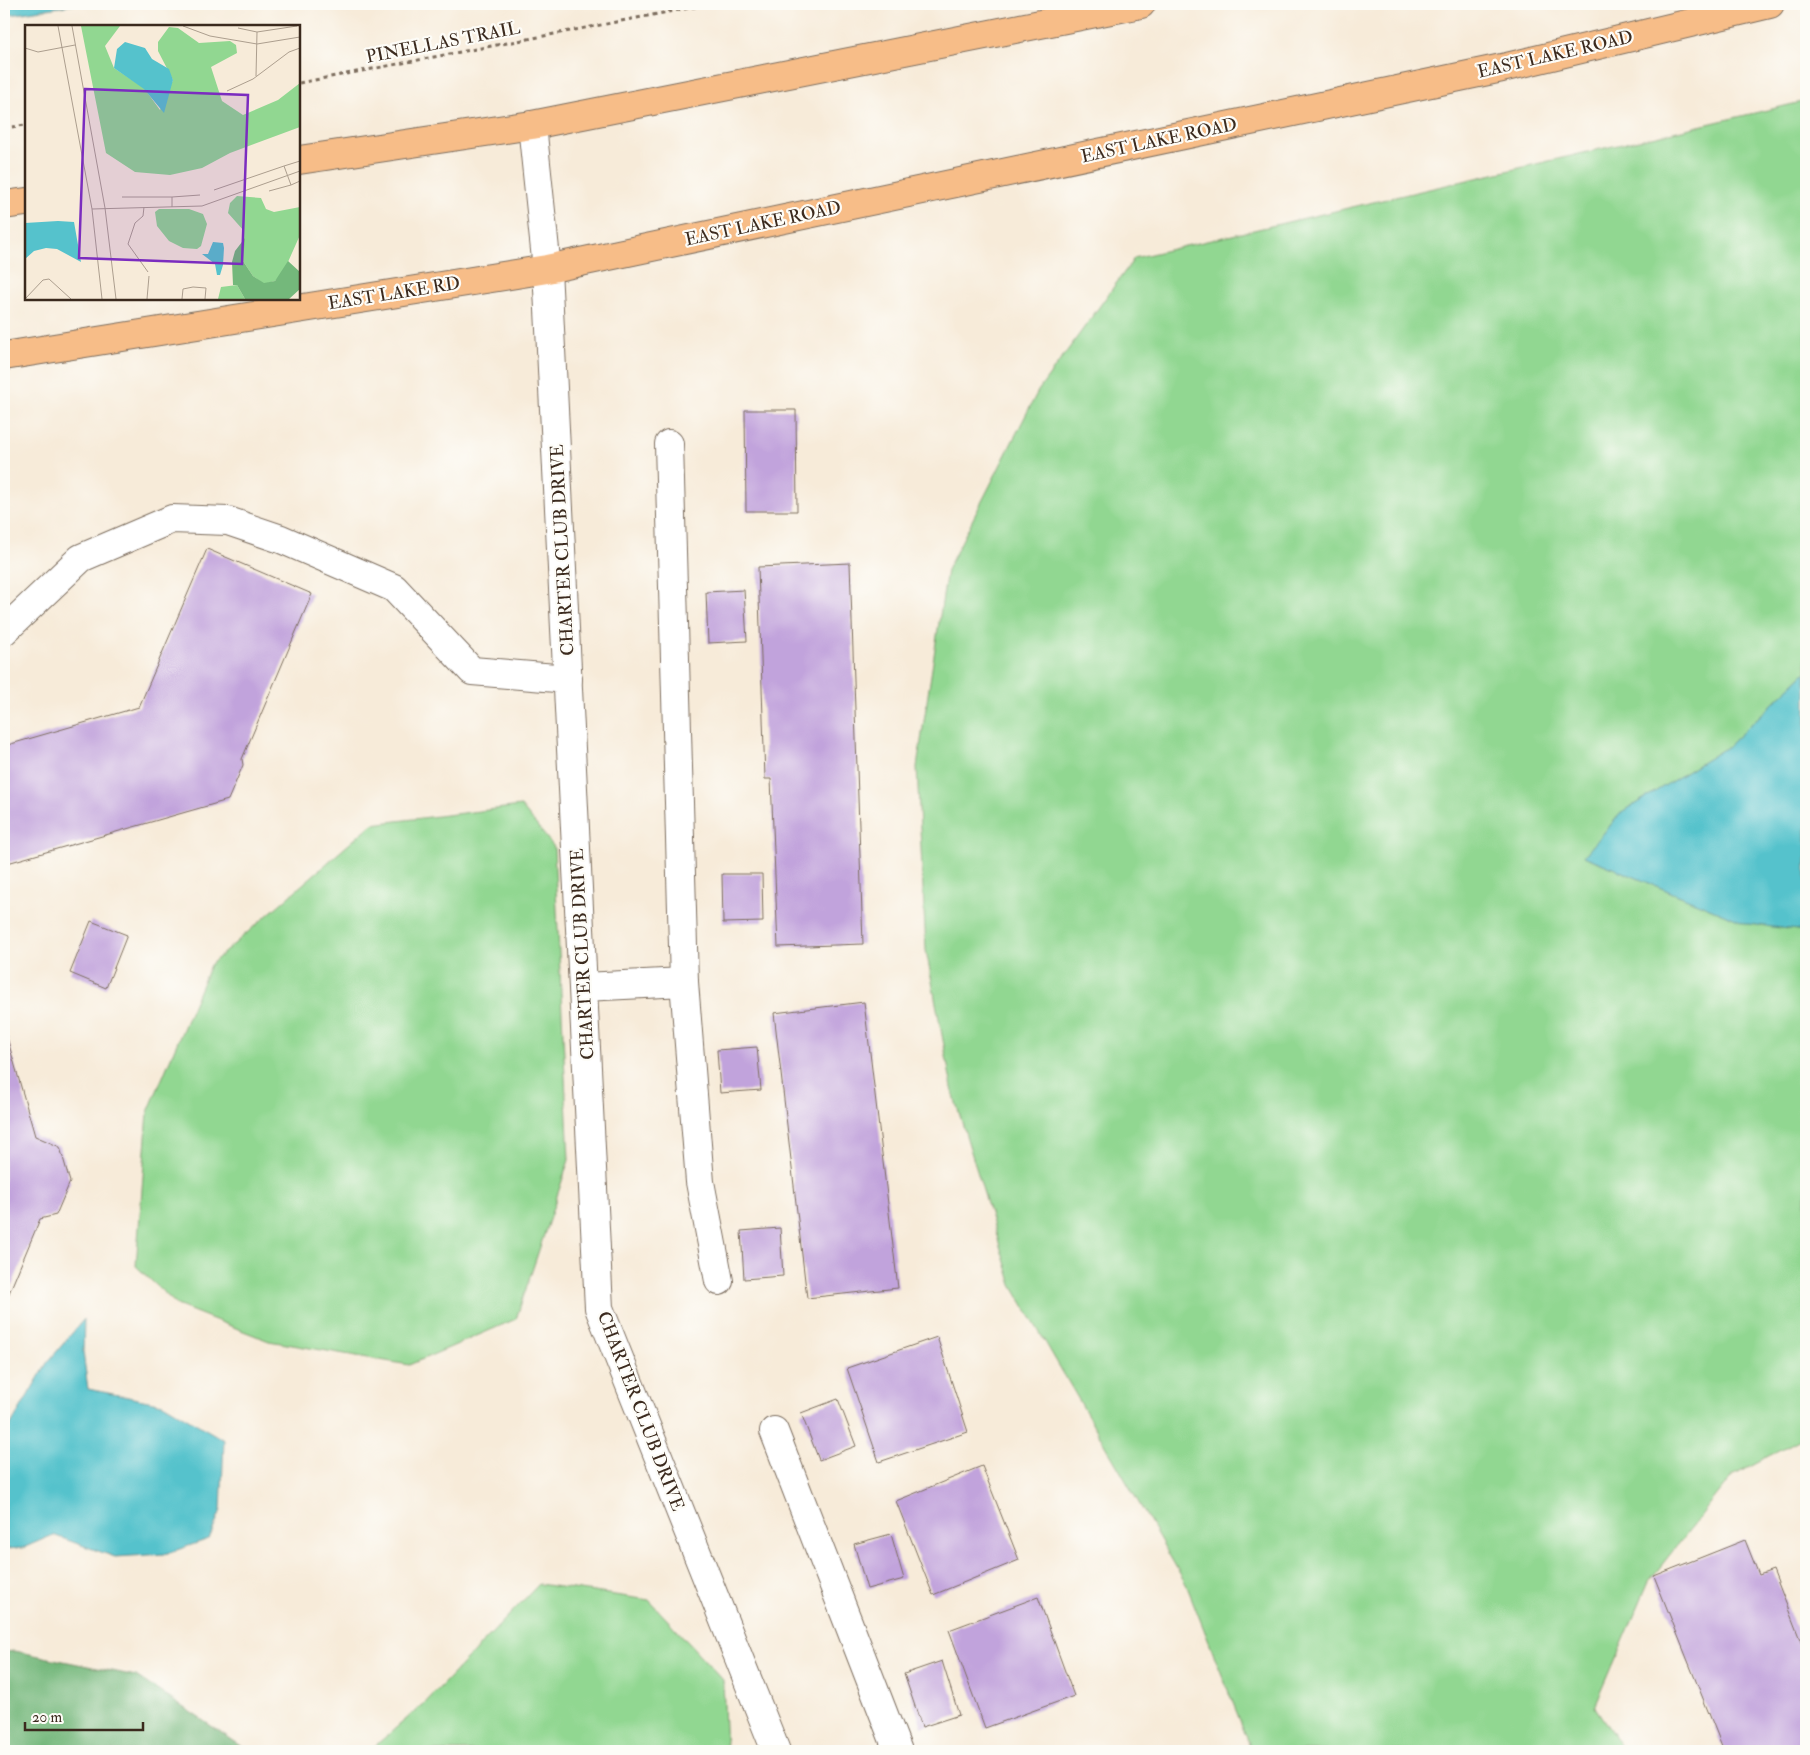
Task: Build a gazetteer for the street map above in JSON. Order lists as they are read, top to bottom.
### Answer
{
  "streets": {
    "main road": ["EAST LAKE ROAD", "EAST LAKE RD"],
    "street": ["CHARTER CLUB DRIVE"],
    "path": ["PINELLAS TRAIL"]
  },
  "crossings": [
    ["EAST LAKE ROAD", "EAST LAKE RD"],
    ["EAST LAKE ROAD", "CHARTER CLUB DRIVE"],
    ["EAST LAKE RD", "CHARTER CLUB DRIVE"]
  ],
  "scale_bar": "20 m"
}
